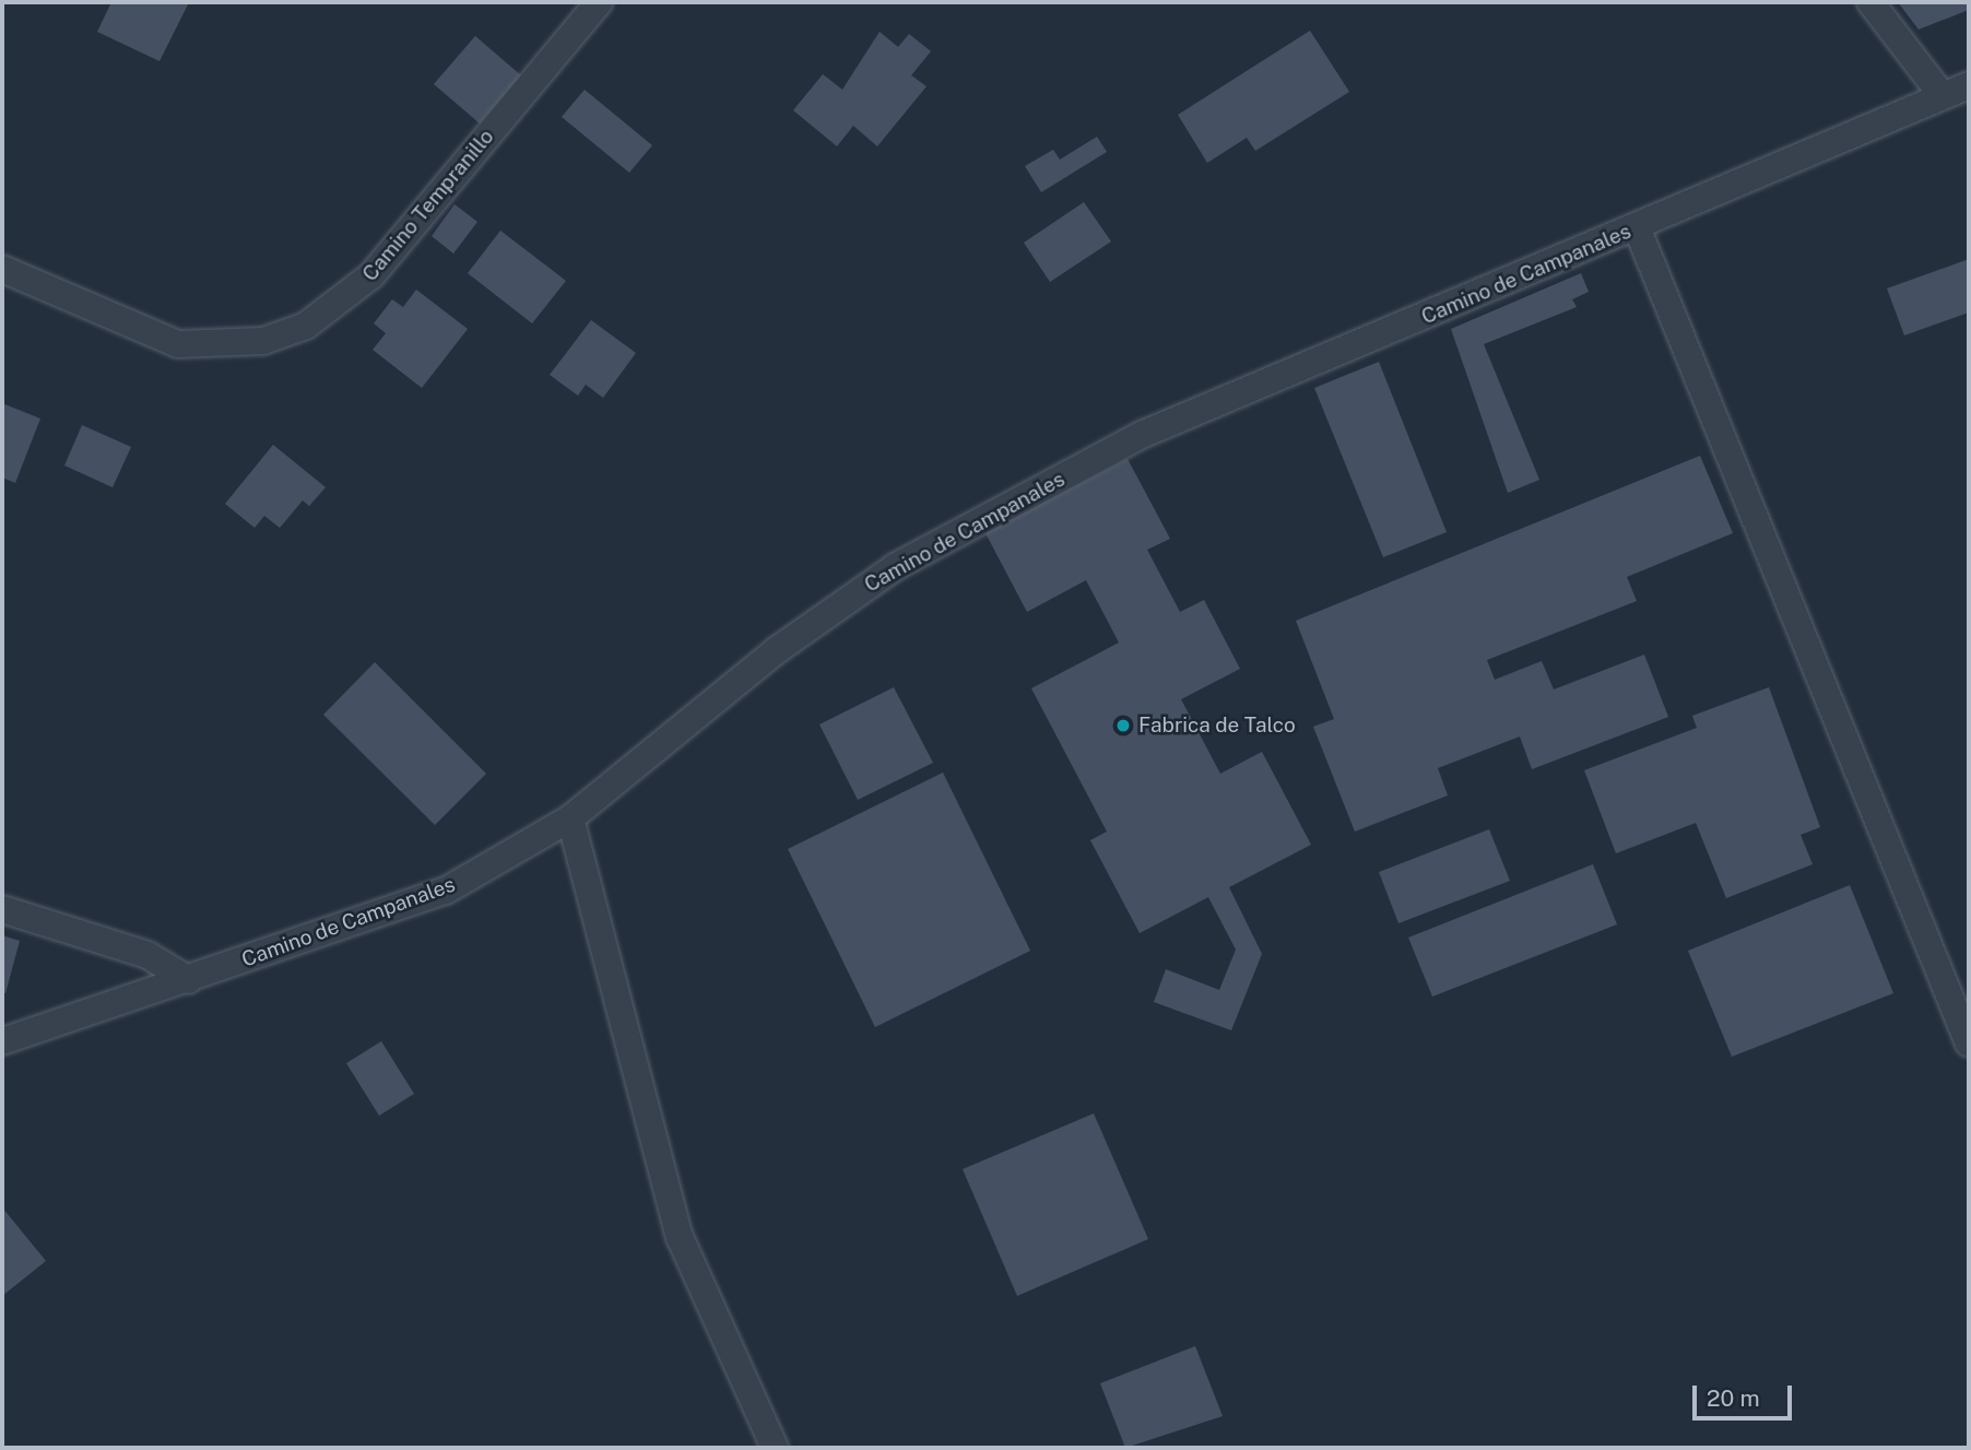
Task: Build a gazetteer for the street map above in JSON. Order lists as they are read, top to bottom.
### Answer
{
  "streets": {
    "street": ["Camino Tempranillo", "Camino de Campanales"]
  },
  "places": ["Fabrica de Talco"],
  "scale_bar": "20 m"
}
